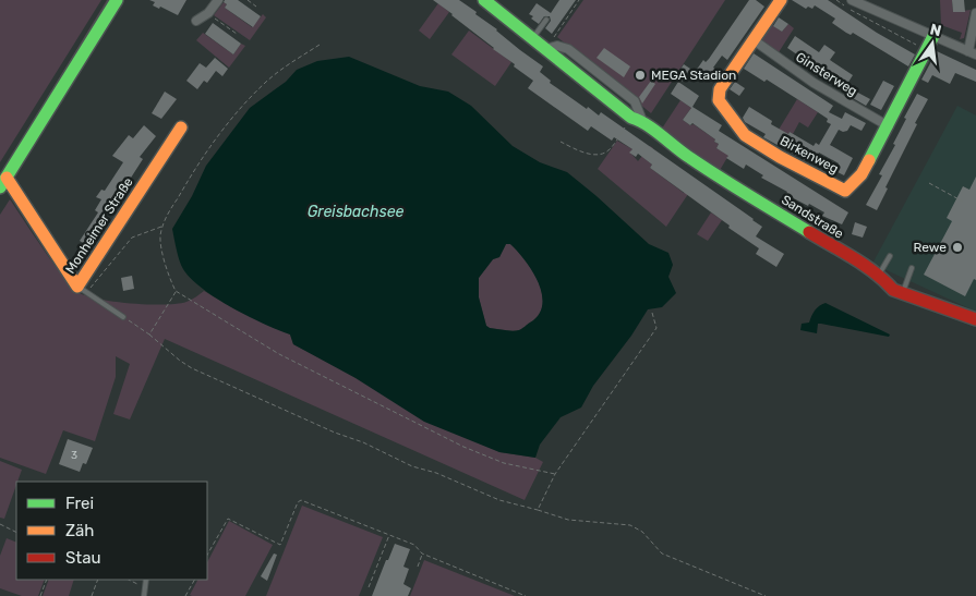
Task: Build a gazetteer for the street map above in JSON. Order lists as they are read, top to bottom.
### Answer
{
  "streets": {
    "street": [
      "Ginsterweg",
      "Birkenweg",
      "Sandstraße",
      "Monheimer Straße"
    ]
  },
  "crossings": [
    ["Ginsterweg", "Birkenweg"]
  ],
  "water": ["Greisbachsee"],
  "places": ["MEGA Stadion", "Rewe"],
  "house_numbers": ["3"],
  "legend": ["Frei", "Zäh", "Stau"],
  "north": "top"
}
